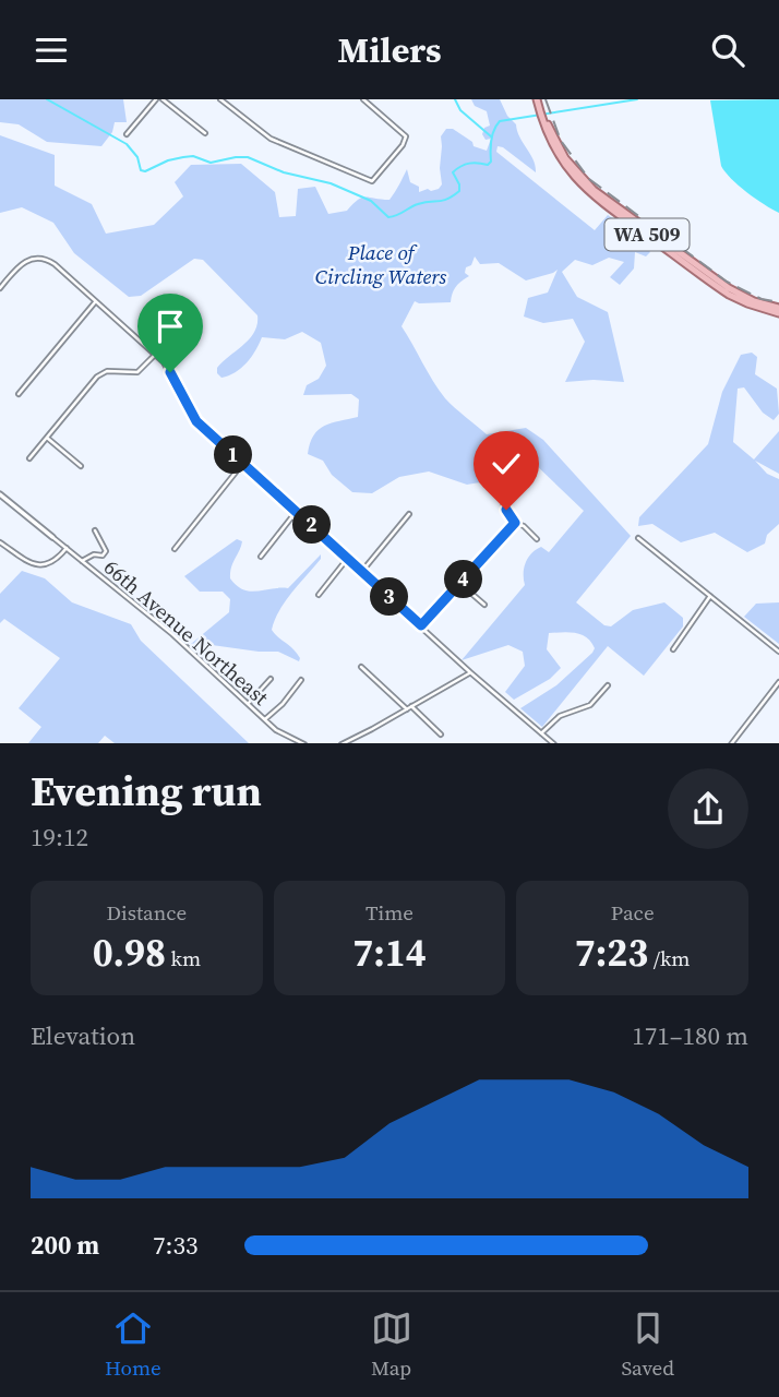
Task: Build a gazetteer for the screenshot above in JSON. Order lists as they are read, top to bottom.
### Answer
{
  "streets": {
    "main road": ["WA 509"],
    "street": ["66th Avenue Northeast"]
  },
  "parks": ["Place of Circling Waters"],
  "page": {
    "header": "Milers",
    "pins": [
      "1",
      "2",
      "4",
      "3"
    ],
    "heading": ["Evening run", "19:12"],
    "stats": [
      ["Distance", "0.98 km"],
      ["Time", "7:14"],
      ["Pace", "7:23 /km"]
    ],
    "chart": ["Elevation", "171–180 m"],
    "list": [
      {
        "name": "200 m",
        "note": "7:33"
      }
    ],
    "tabs": ["Home", "Map", "Saved"]
  }
}
